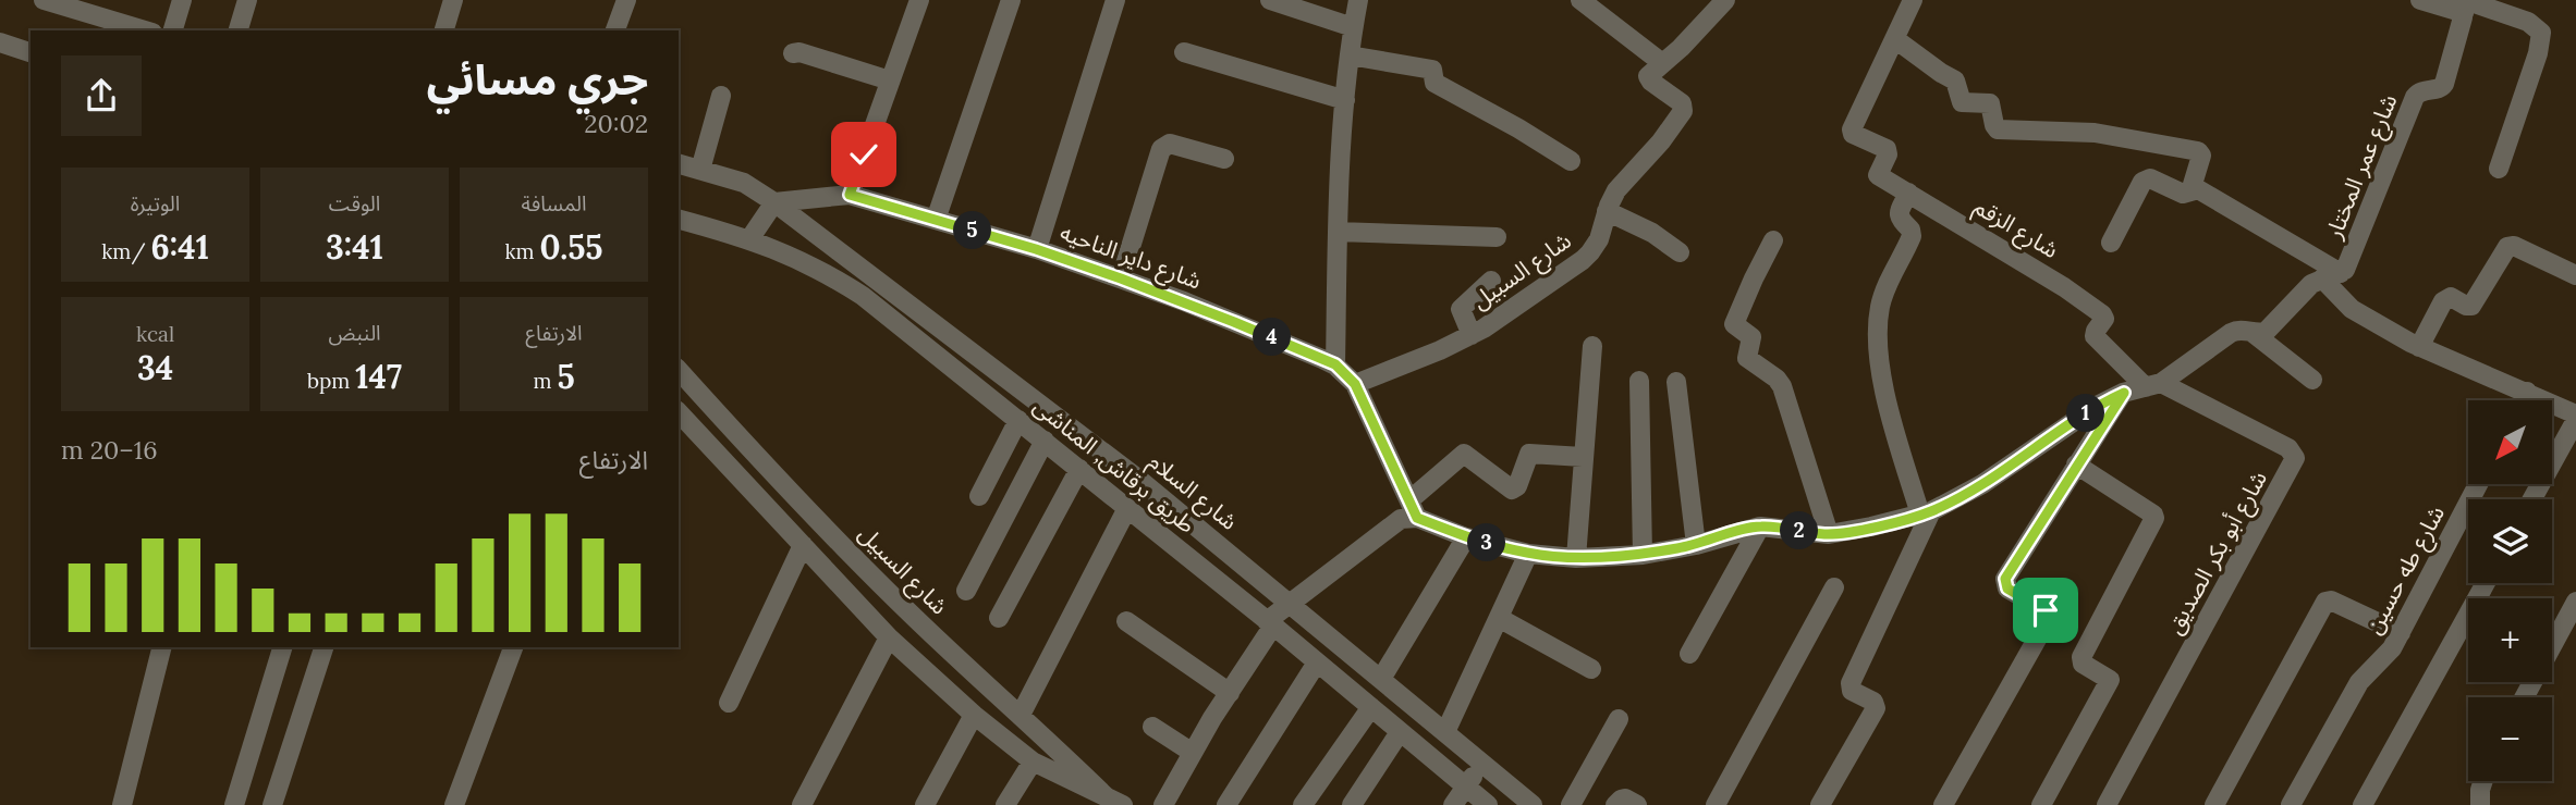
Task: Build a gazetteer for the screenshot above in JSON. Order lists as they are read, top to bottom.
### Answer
{
  "streets": {
    "street": [
      "شارع عمر المختار",
      "شارع الزقم",
      "شارع داير الناحيه",
      "شارع السبيل",
      "طريق برقاش, المناشى",
      "شارع السلام",
      "شارع أبو بكر الصديق",
      "شارع طه حسين"
    ]
  },
  "crossings": [
    ["شارع عمر المختار", "شارع الزقم"],
    ["شارع عمر المختار", "شارع داير الناحيه"],
    ["شارع عمر المختار", "شارع أبو بكر الصديق"],
    ["شارع الزقم", "شارع أبو بكر الصديق"],
    ["شارع داير الناحيه", "شارع السبيل"],
    ["شارع داير الناحيه", "شارع السلام"]
  ],
  "north": "bottom left",
  "page": {
    "heading": ["جري مسائي", "20:02"],
    "stats": [
      ["المسافة", "0.55 km"],
      ["الوقت", "3:41"],
      ["الوتيرة", "6:41 /km"],
      ["الارتفاع", "5 m"],
      ["النبض", "147 bpm"],
      ["kcal", "34"]
    ],
    "pins": [
      "5",
      "4",
      "1",
      "2",
      "3"
    ],
    "map_buttons": ["+", "−"],
    "chart": ["الارتفاع", "16–20 m"]
  }
}
